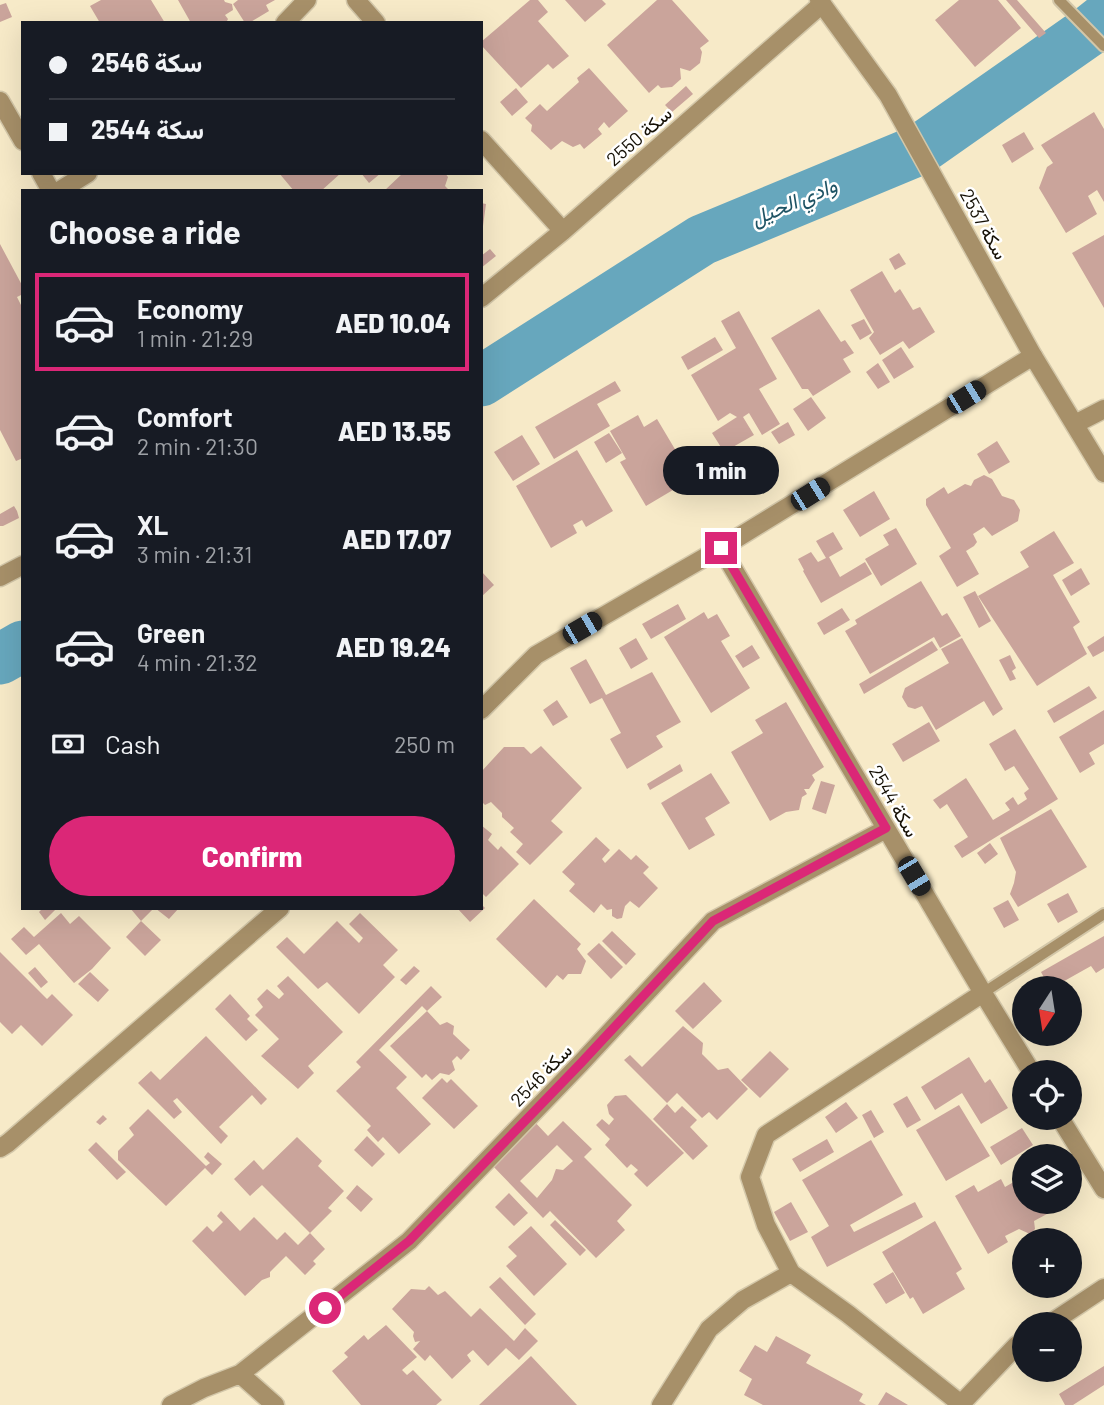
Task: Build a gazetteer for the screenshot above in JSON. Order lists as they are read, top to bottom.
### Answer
{
  "streets": {
    "street": [
      "سكة 2550",
      "سكة 2537",
      "سكة 2544",
      "سكة 2546"
    ]
  },
  "crossings": [
    ["سكة 2550", "سكة 2537"],
    ["سكة 2544", "سكة 2546"]
  ],
  "water": ["وادي الحيل"],
  "north": "bottom",
  "page": {
    "banner": ["سكة 2546", "سكة 2544"],
    "heading": "Choose a ride",
    "list": [
      {
        "name": "Economy",
        "note": "1 min · 21:29",
        "value": "AED 10.04"
      },
      {
        "name": "Comfort",
        "note": "2 min · 21:30",
        "value": "AED 13.55"
      },
      {
        "name": "XL",
        "note": "3 min · 21:31",
        "value": "AED 17.07"
      },
      {
        "name": "Green",
        "note": "4 min · 21:32",
        "value": "AED 19.24"
      }
    ],
    "bubble": "1 min",
    "pay": ["Cash", "250 m"],
    "buttons": "Confirm",
    "map_buttons": ["+", "−"]
  }
}
